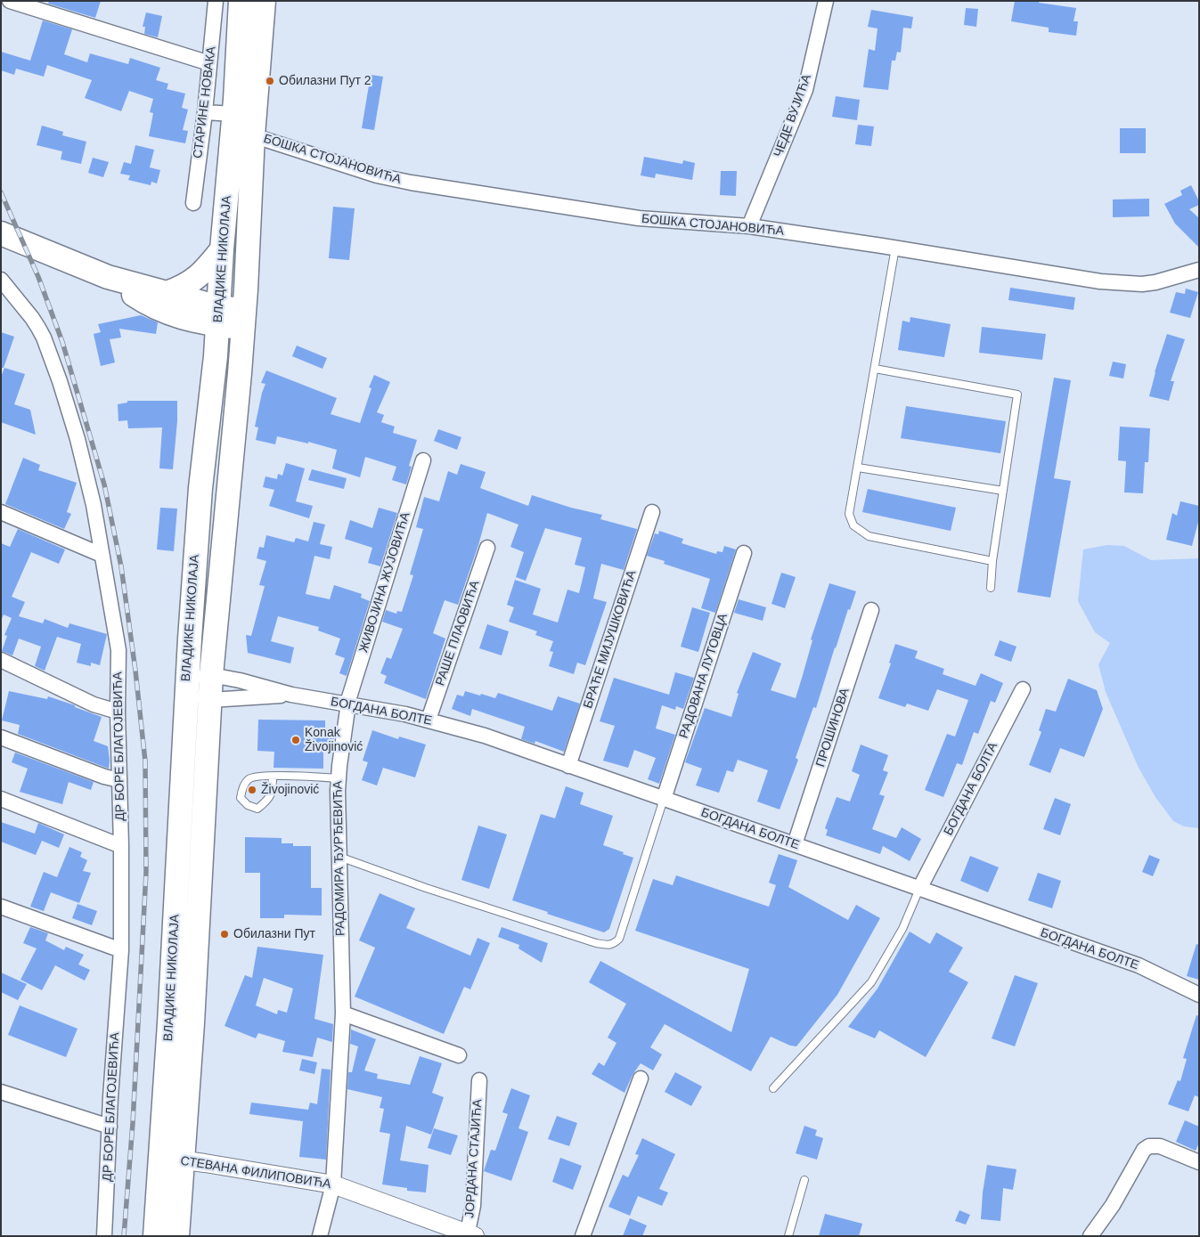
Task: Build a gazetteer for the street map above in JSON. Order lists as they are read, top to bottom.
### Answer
{
  "streets": {
    "main road": ["ВЛАДИКЕ НИКОЛАЈА"],
    "street": [
      "СТАРИНЕ НОВАКА",
      "ЧЕДЕ ВУЈИЋА",
      "БОШКА СТОЈАНОВИЋА",
      "ЖИВОЈИНА ЖУЈОВИЋА",
      "РАШЕ ПЛАОВИЋА",
      "БРАЋЕ МИЈУШКОВИЋА",
      "РАДОВАНА ЛУТОВЦА",
      "БОГДАНА БОЛТЕ",
      "ПРОШИНОВА",
      "ДР БОРЕ БЛАГОЈЕВИЋА",
      "БОГДАНА БОЛТА",
      "РАДОМИРА ЂУРЂЕВИЋА",
      "ЈОРДАНА СТАЈИЋА",
      "СТЕВАНА ФИЛИПОВИЋА"
    ]
  },
  "crossings": [
    ["СТАРИНЕ НОВАКА", "БОШКА СТОЈАНОВИЋА"],
    ["ЧЕДЕ ВУЈИЋА", "БОШКА СТОЈАНОВИЋА"],
    ["БОШКА СТОЈАНОВИЋА", "ВЛАДИКЕ НИКОЛАЈА"],
    ["ВЛАДИКЕ НИКОЛАЈА", "БОГДАНА БОЛТЕ"],
    ["ВЛАДИКЕ НИКОЛАЈА", "СТЕВАНА ФИЛИПОВИЋА"],
    ["ЖИВОЈИНА ЖУЈОВИЋА", "БОГДАНА БОЛТЕ"],
    ["ЖИВОЈИНА ЖУЈОВИЋА", "РАДОМИРА ЂУРЂЕВИЋА"],
    ["РАШЕ ПЛАОВИЋА", "БОГДАНА БОЛТЕ"],
    ["БРАЋЕ МИЈУШКОВИЋА", "БОГДАНА БОЛТЕ"],
    ["РАДОВАНА ЛУТОВЦА", "БОГДАНА БОЛТЕ"],
    ["БОГДАНА БОЛТЕ", "ПРОШИНОВА"],
    ["БОГДАНА БОЛТЕ", "БОГДАНА БОЛТА"],
    ["БОГДАНА БОЛТЕ", "РАДОМИРА ЂУРЂЕВИЋА"],
    ["РАДОМИРА ЂУРЂЕВИЋА", "СТЕВАНА ФИЛИПОВИЋА"],
    ["ЈОРДАНА СТАЈИЋА", "СТЕВАНА ФИЛИПОВИЋА"]
  ],
  "places": [
    "Обилазни Пут 2",
    "Konak Živojinović",
    "Živojinović",
    "Обилазни Пут"
  ]
}
